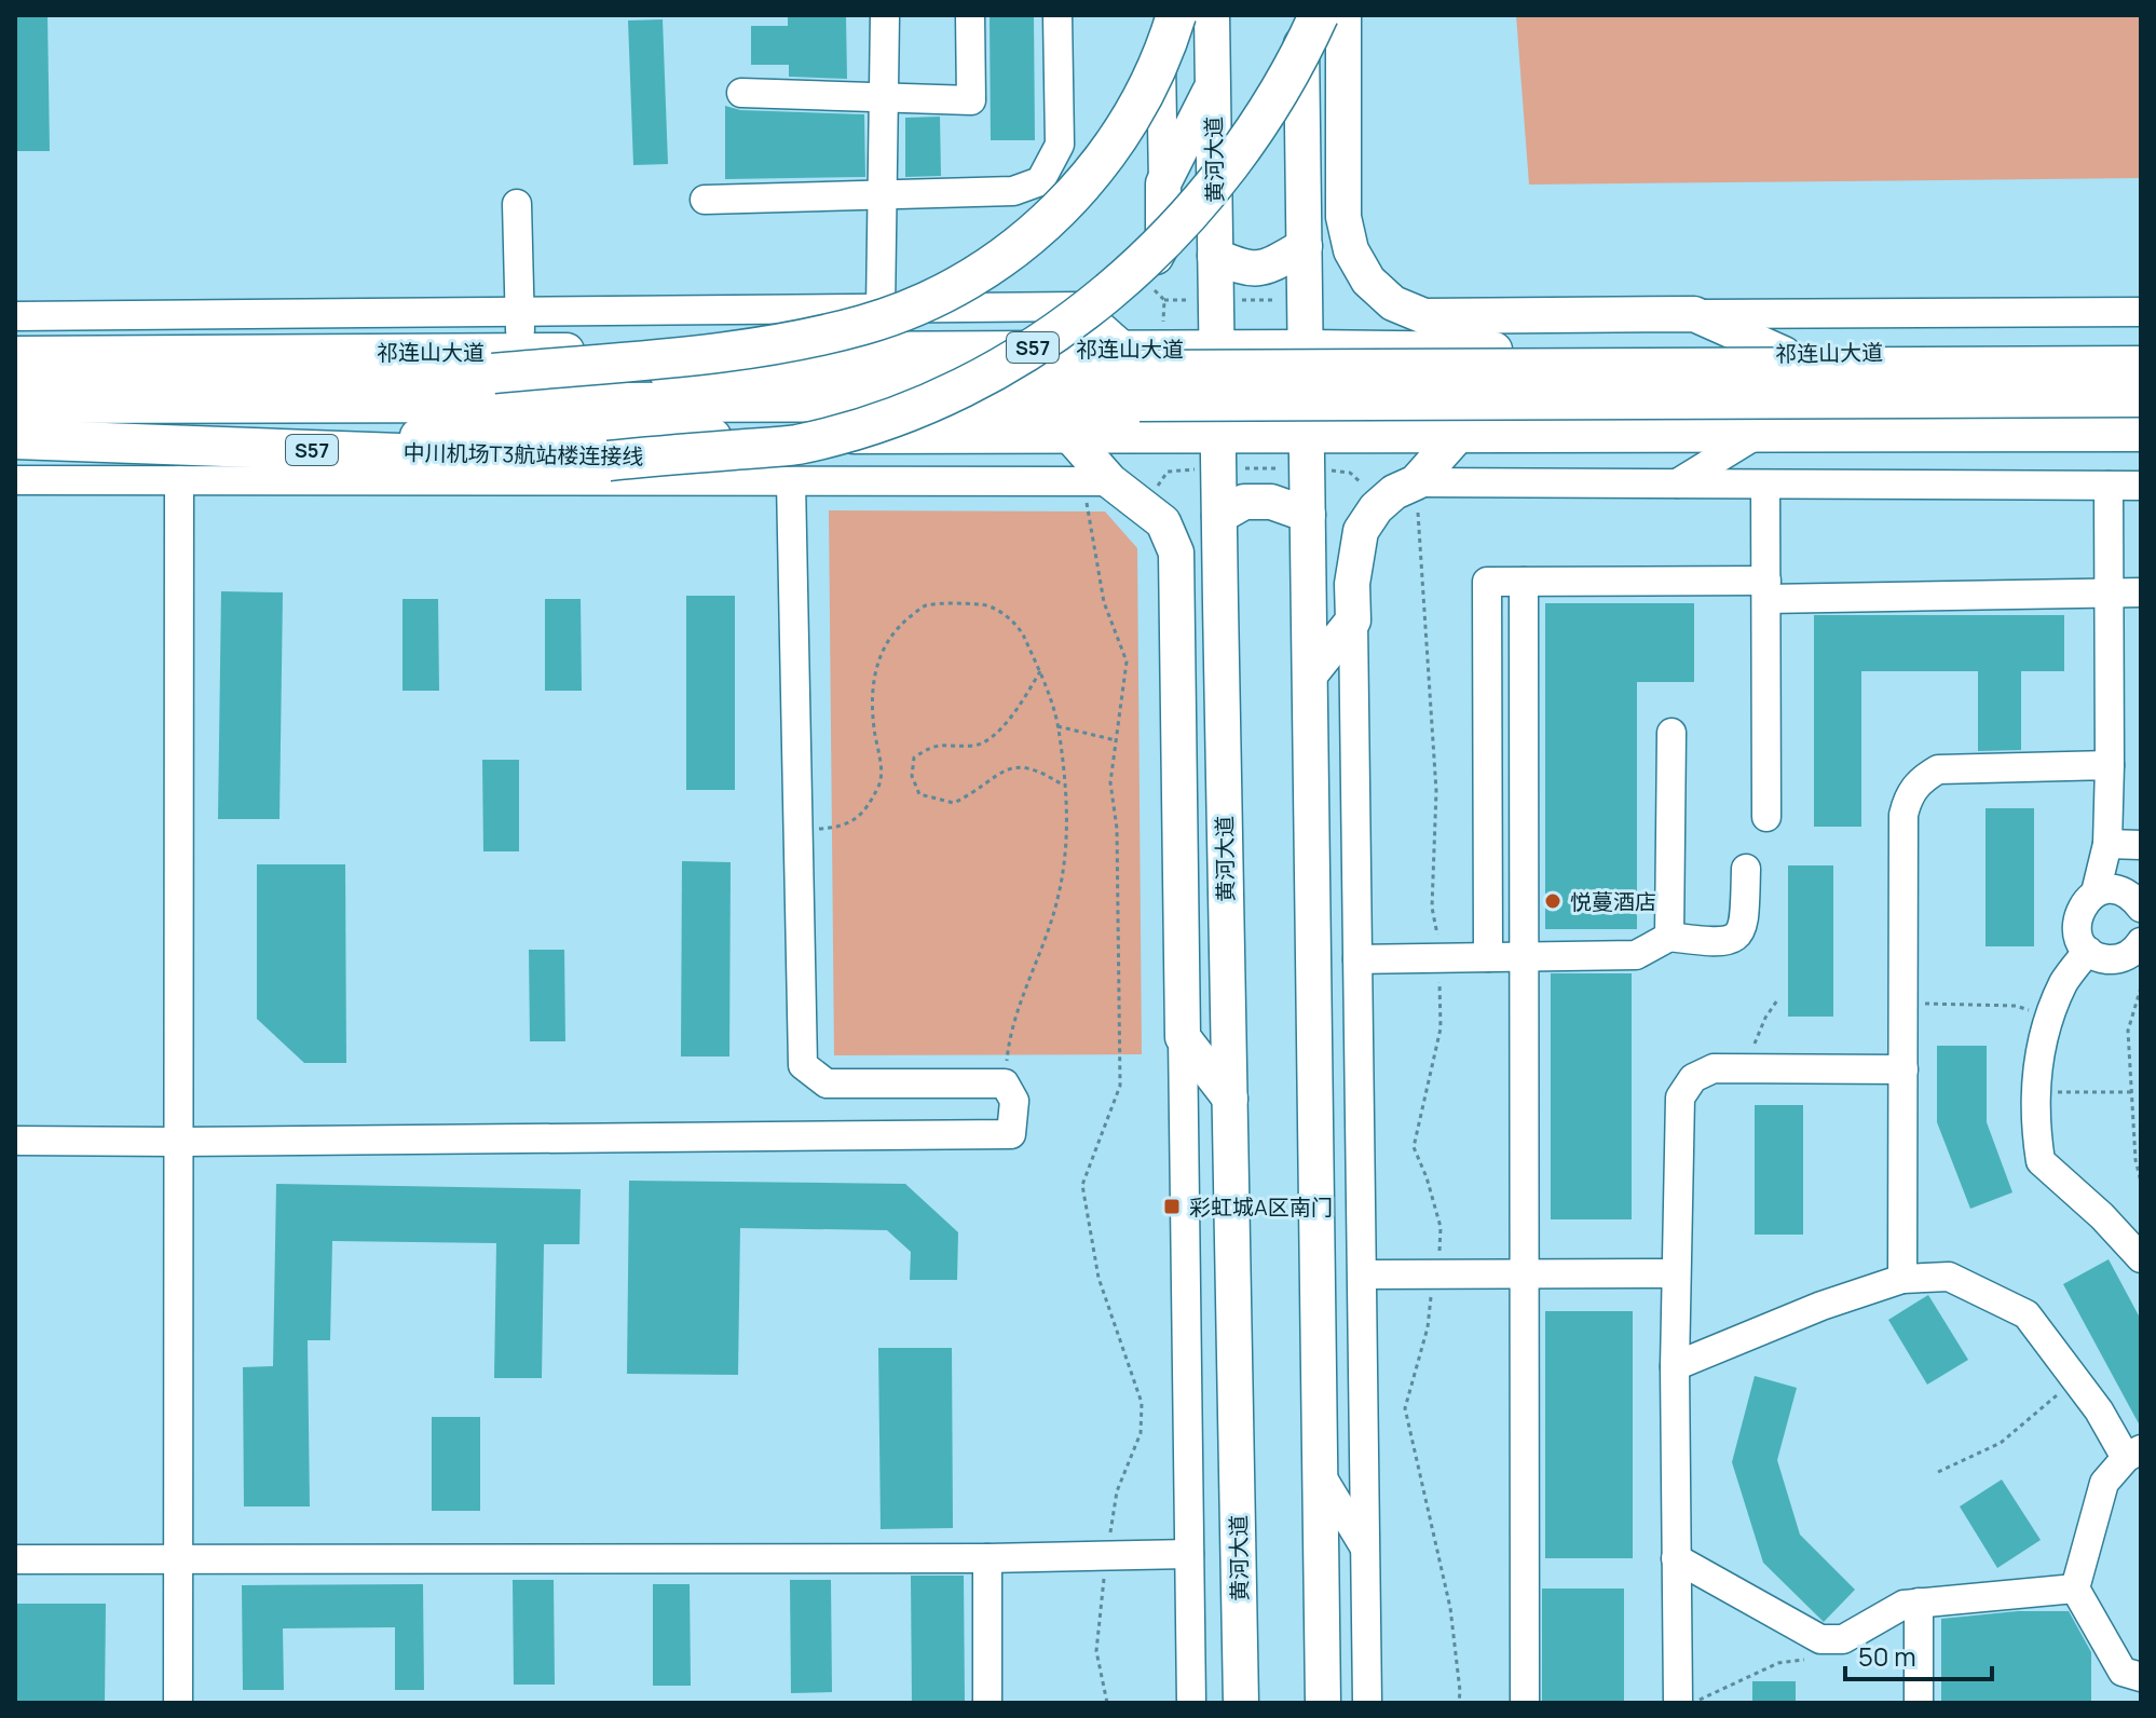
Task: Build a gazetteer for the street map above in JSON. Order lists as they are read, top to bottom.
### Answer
{
  "streets": {
    "highway": ["S57", "中川机场T3航站楼连接线"],
    "main road": ["黄河大道", "祁连山大道"]
  },
  "crossings": [
    ["黄河大道", "祁连山大道"]
  ],
  "places": {
    "other": ["悦蔓酒店"],
    "transit": ["彩虹城A区南门"]
  },
  "scale_bar": "50 m"
}
